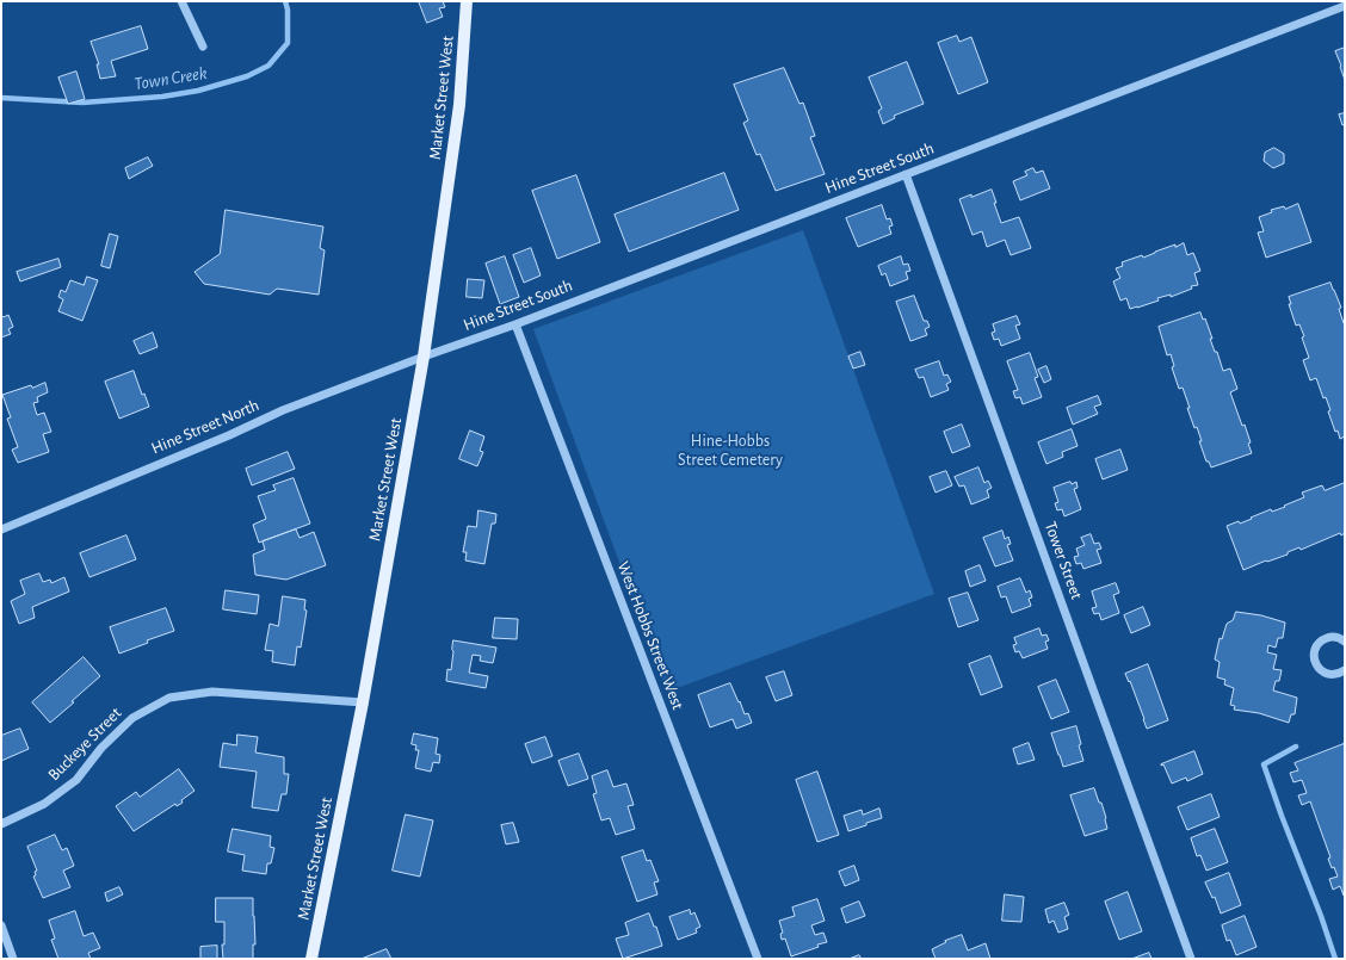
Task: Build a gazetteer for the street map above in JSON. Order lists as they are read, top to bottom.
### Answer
{
  "streets": {
    "main road": ["Market Street West"],
    "street": [
      "Hine Street South",
      "Hine Street North",
      "Tower Street",
      "West Hobbs Street West",
      "Buckeye Street"
    ]
  },
  "crossings": [
    ["Market Street West", "Hine Street South"],
    ["Market Street West", "Hine Street North"],
    ["Market Street West", "Buckeye Street"],
    ["Hine Street South", "Hine Street North"],
    ["Hine Street South", "Tower Street"],
    ["Hine Street South", "West Hobbs Street West"]
  ],
  "water": ["Town Creek"],
  "parks": ["Hine-Hobbs Street Cemetery"]
}
